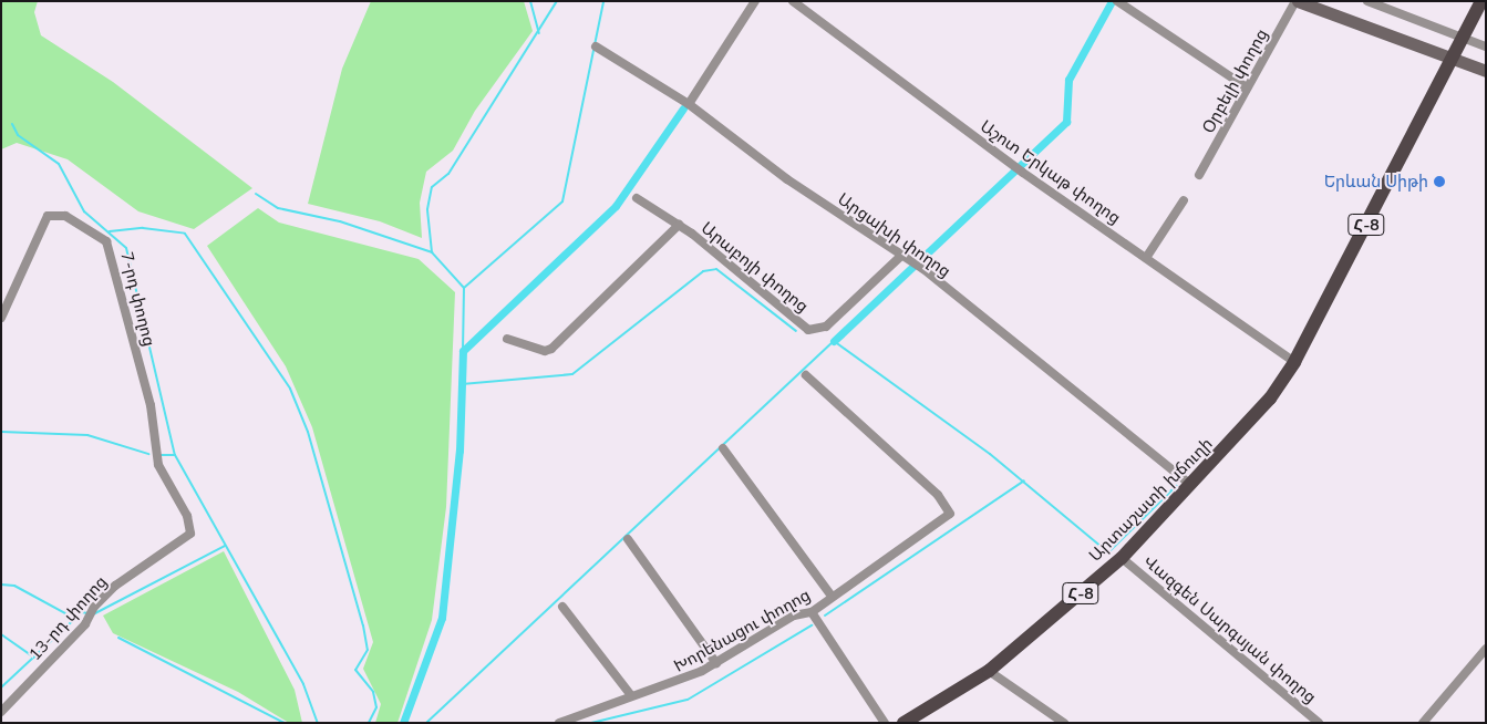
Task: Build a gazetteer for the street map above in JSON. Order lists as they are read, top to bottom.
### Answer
{
  "streets": {
    "main road": ["Հ-8", "Արտաշատի խճուղի"],
    "street": [
      "Օրբելի փողոց",
      "Աշոտ Երկաթ փողոց",
      "Արցախի փողոց",
      "Արաբոյի փողոց",
      "7-րդ փողոց",
      "13-րդ փողոց",
      "Վազգեն Սարգսյան փողոց",
      "Խորենացու փողոց"
    ]
  },
  "crossings": [
    ["Աշոտ Երկաթ փողոց", "Հ-8"],
    ["Աշոտ Երկաթ փողոց", "Արտաշատի խճուղի"],
    ["Հ-8", "Արտաշատի խճուղի"],
    ["Արցախի փողոց", "Արաբոյի փողոց"],
    ["Արցախի փողոց", "Արտաշատի խճուղի"],
    ["7-րդ փողոց", "13-րդ փողոց"],
    ["Արտաշատի խճուղի", "Վազգեն Սարգսյան փողոց"]
  ],
  "places": ["Երևան Սիթի"]
}
